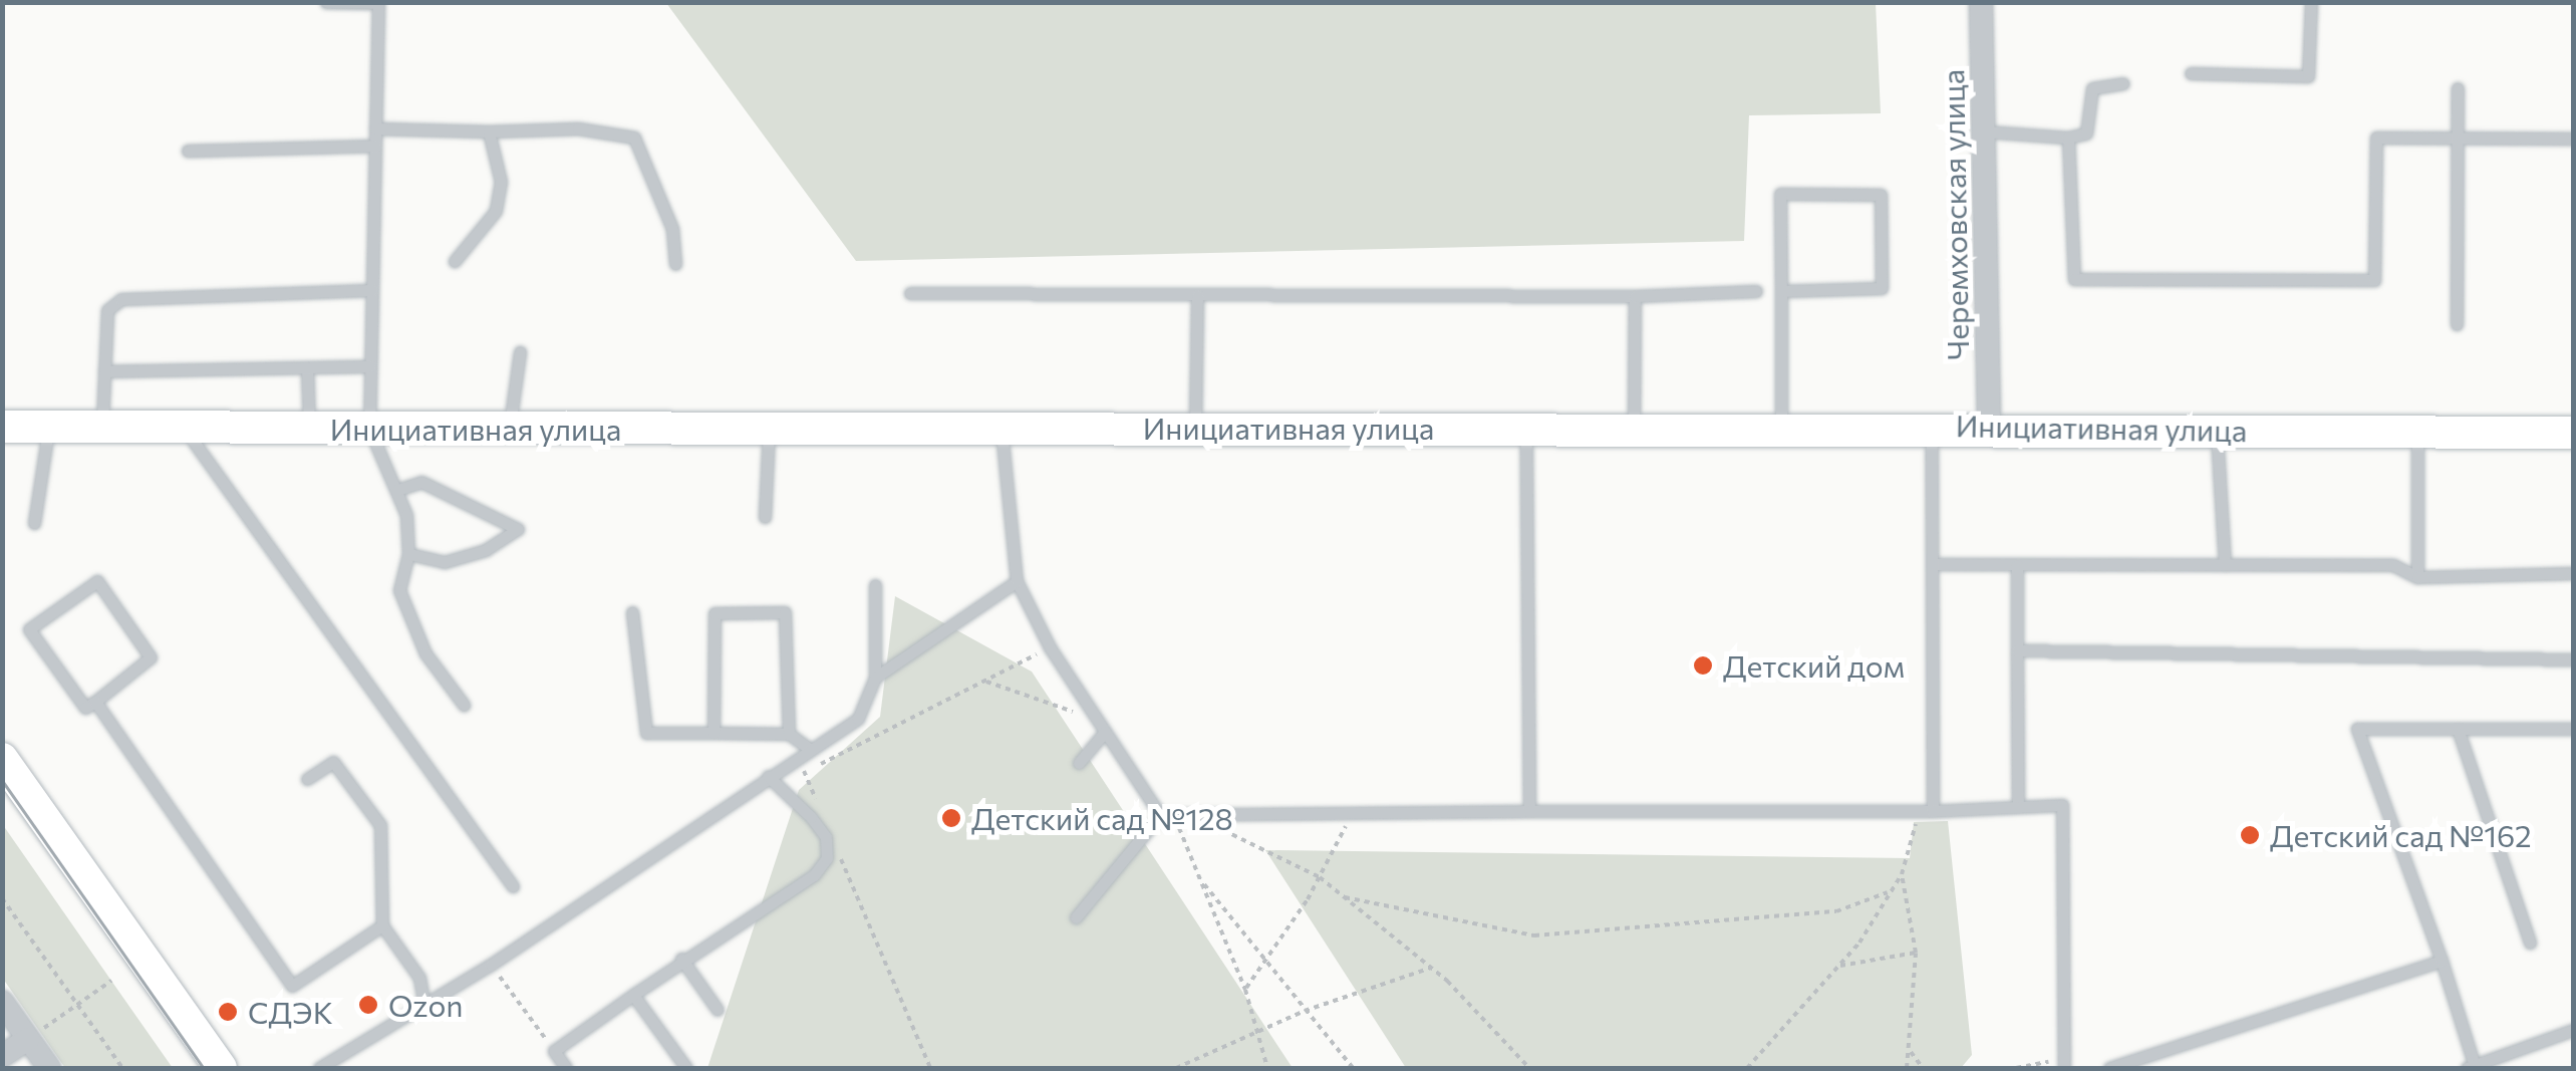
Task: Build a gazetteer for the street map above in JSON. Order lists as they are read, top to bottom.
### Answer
{
  "streets": {
    "main road": ["Инициативная улица"],
    "street": ["Черемховская улица"]
  },
  "crossings": [
    ["Черемховская улица", "Инициативная улица"]
  ],
  "places": [
    "Детский дом",
    "Детский сад №128",
    "Детский сад №162",
    "Ozon",
    "СДЭК"
  ]
}
